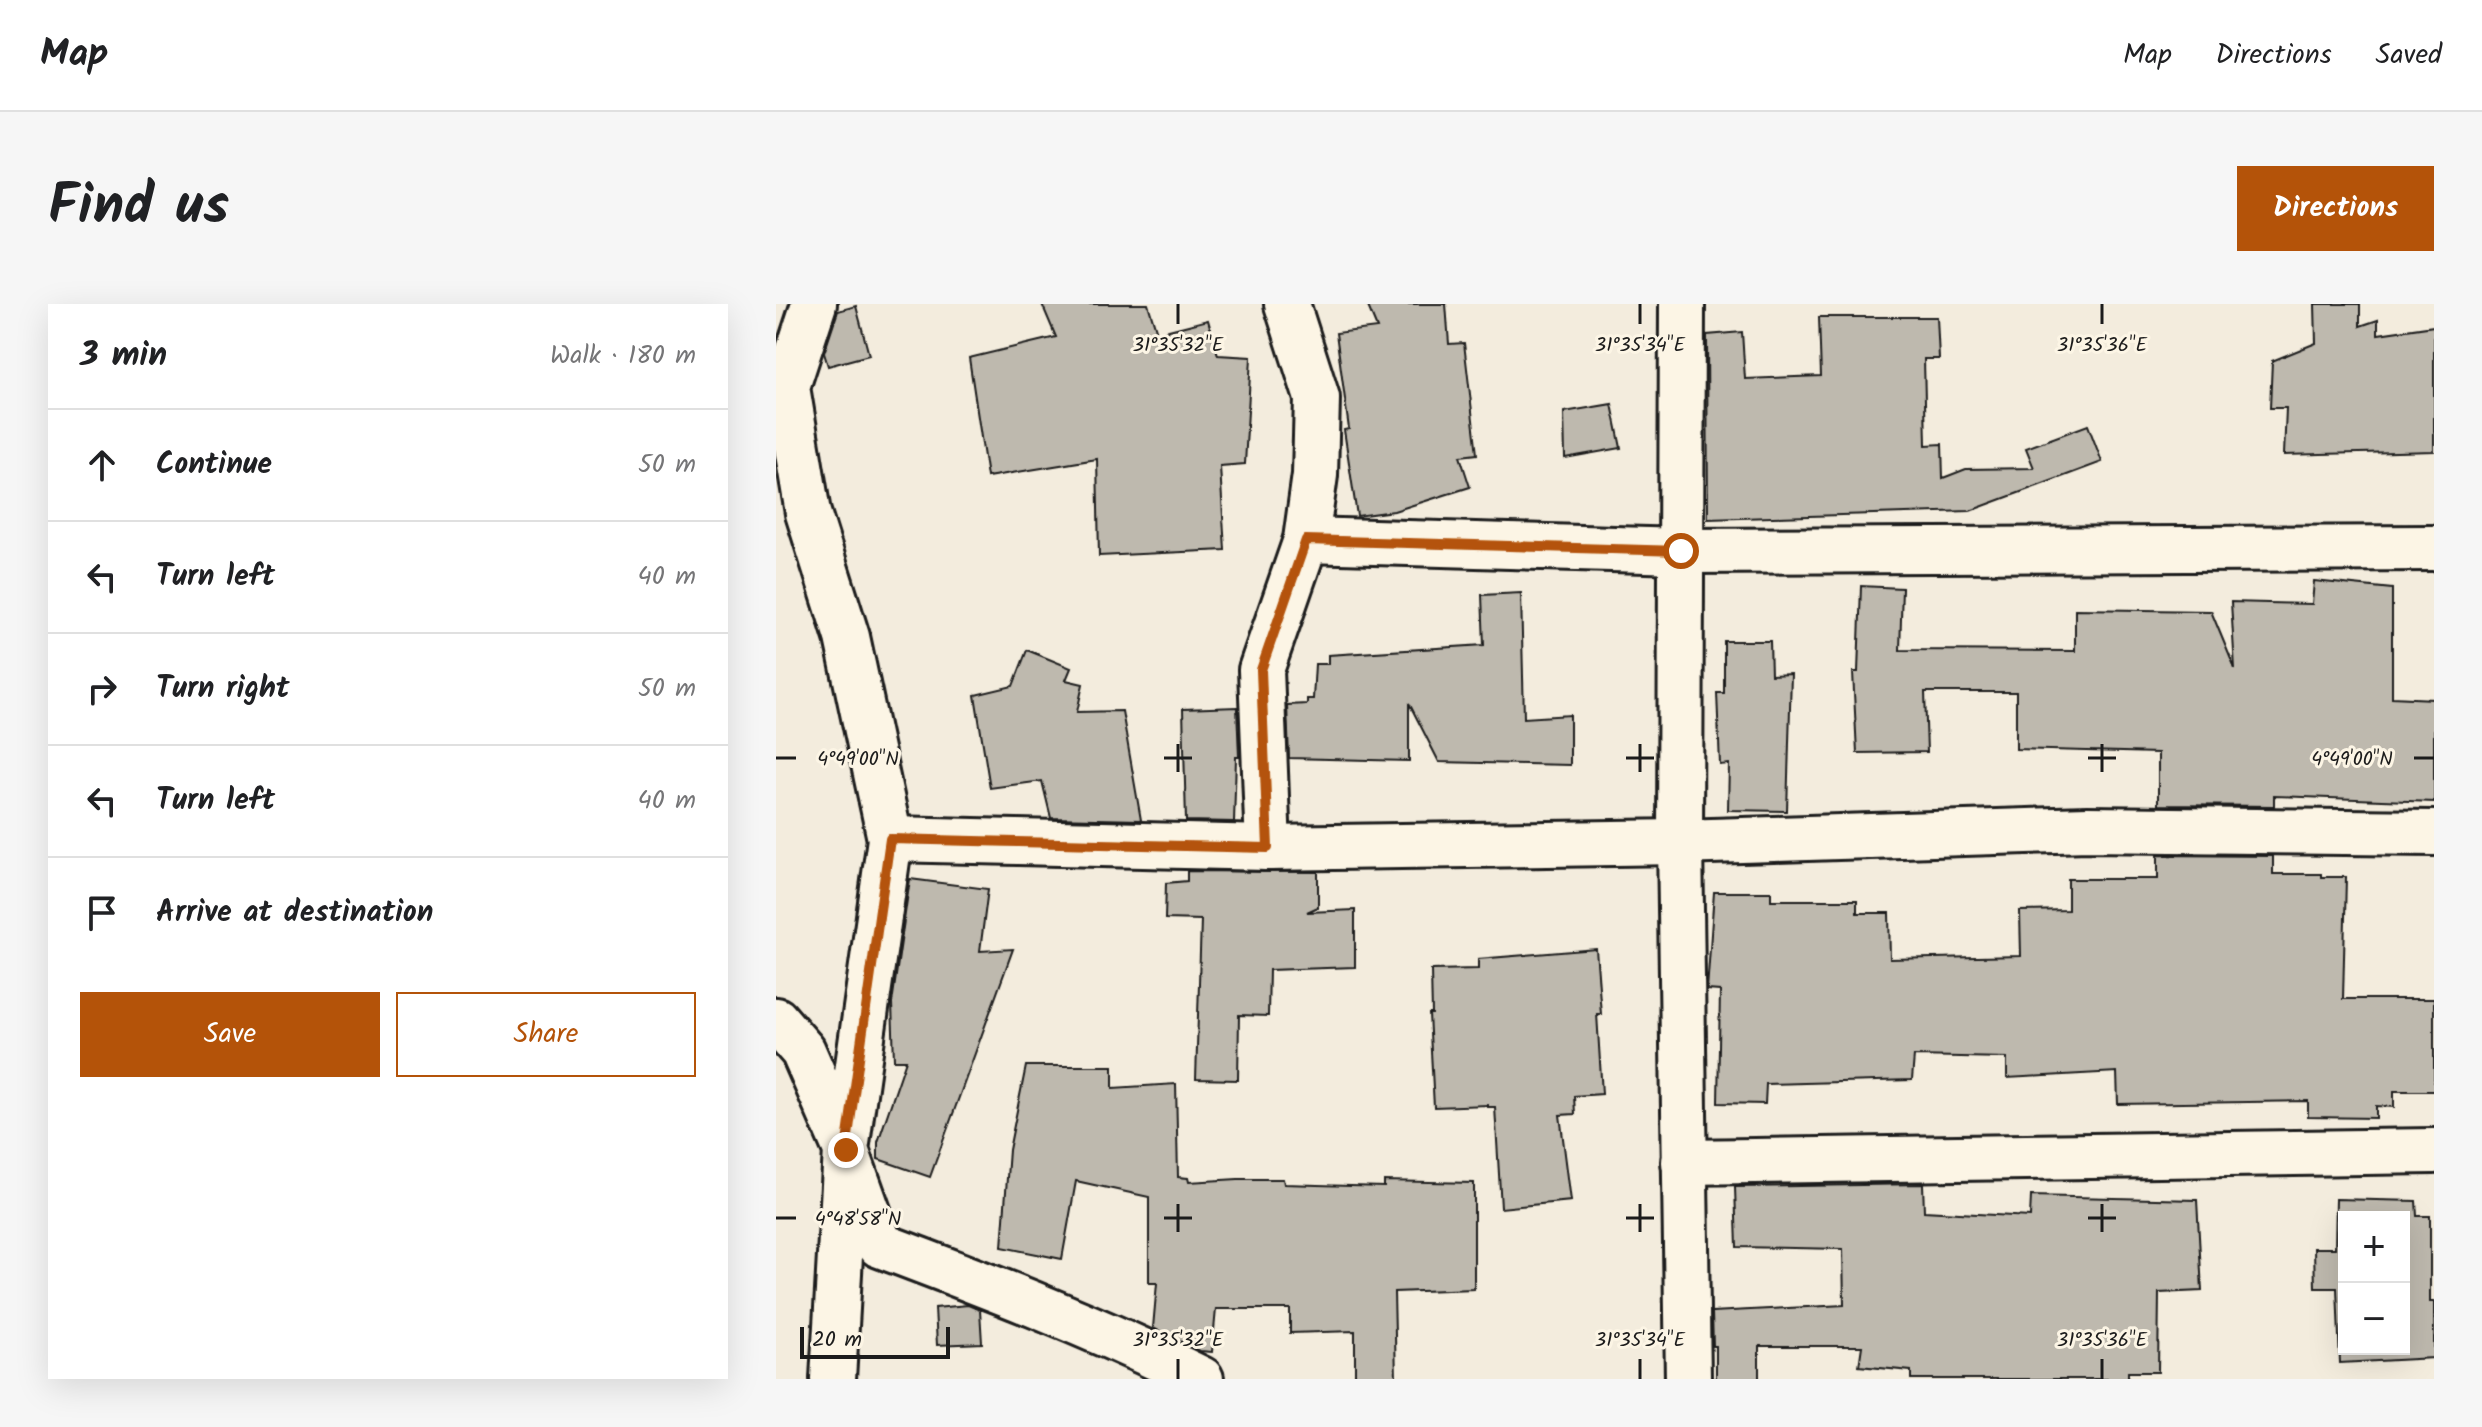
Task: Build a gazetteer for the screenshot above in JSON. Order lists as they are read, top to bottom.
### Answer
{
  "scale_bar": "20 m",
  "page": {
    "header": "Map",
    "nav": ["Map", "Directions", "Saved"],
    "title": "Find us",
    "buttons": [
      "Directions",
      ["Save", "Share"]
    ],
    "heading": ["3 min", "Walk · 180 m"],
    "list": [
      ["Continue", "50 m"],
      ["Turn left", "40 m"],
      ["Turn right", "50 m"],
      ["Turn left", "40 m"],
      "Arrive at destination"
    ],
    "map_buttons": ["+", "−"],
    "scale": "20 m"
  },
  "coordinates": [
    "31°35'32\"E",
    "31°35'34\"E",
    "31°35'36\"E",
    "4°49'00\"N",
    "4°48'58\"N"
  ]
}
